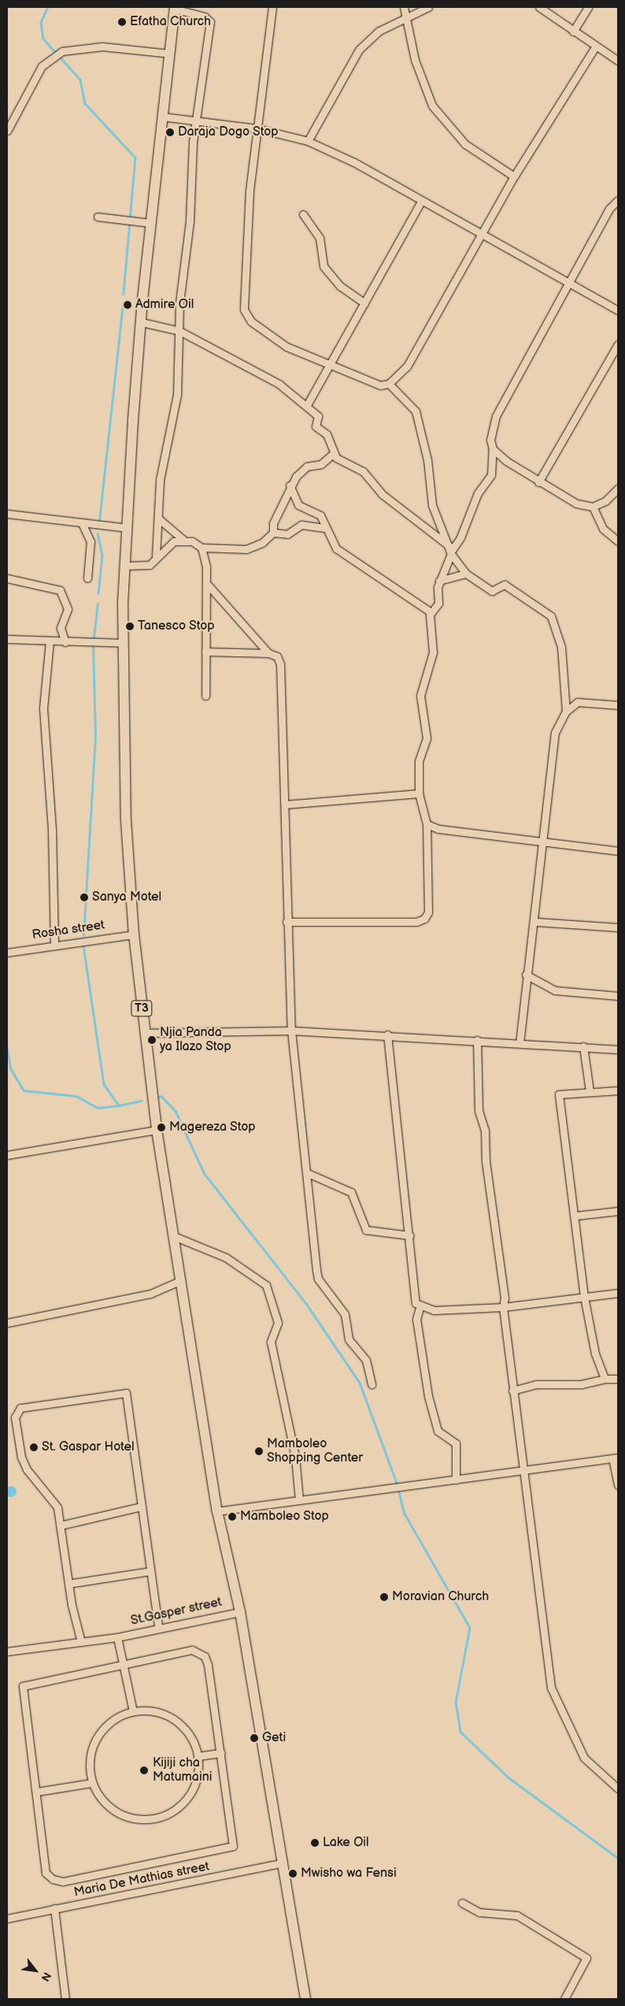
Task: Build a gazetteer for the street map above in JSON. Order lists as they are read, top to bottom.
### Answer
{
  "streets": {
    "highway": ["T3"],
    "street": ["Rosha street", "St.Gasper street", "Maria De Mathias street"]
  },
  "crossings": [
    ["Rosha street", "T3"],
    ["T3", "St.Gasper street"],
    ["T3", "Maria De Mathias street"]
  ],
  "places": [
    "Efatha Church",
    "Daraja Dogo Stop",
    "Admire Oil",
    "Tanesco Stop",
    "Sanya Motel",
    "Njia Panda ya Ilazo Stop",
    "Magereza Stop",
    "St. Gaspar Hotel",
    "Mamboleo Shopping Center",
    "Mamboleo Stop",
    "Moravian Church",
    "Geti",
    "Kijiji cha Matumaini",
    "Lake Oil",
    "Mwisho wa Fensi"
  ],
  "north": "bottom right"
}
